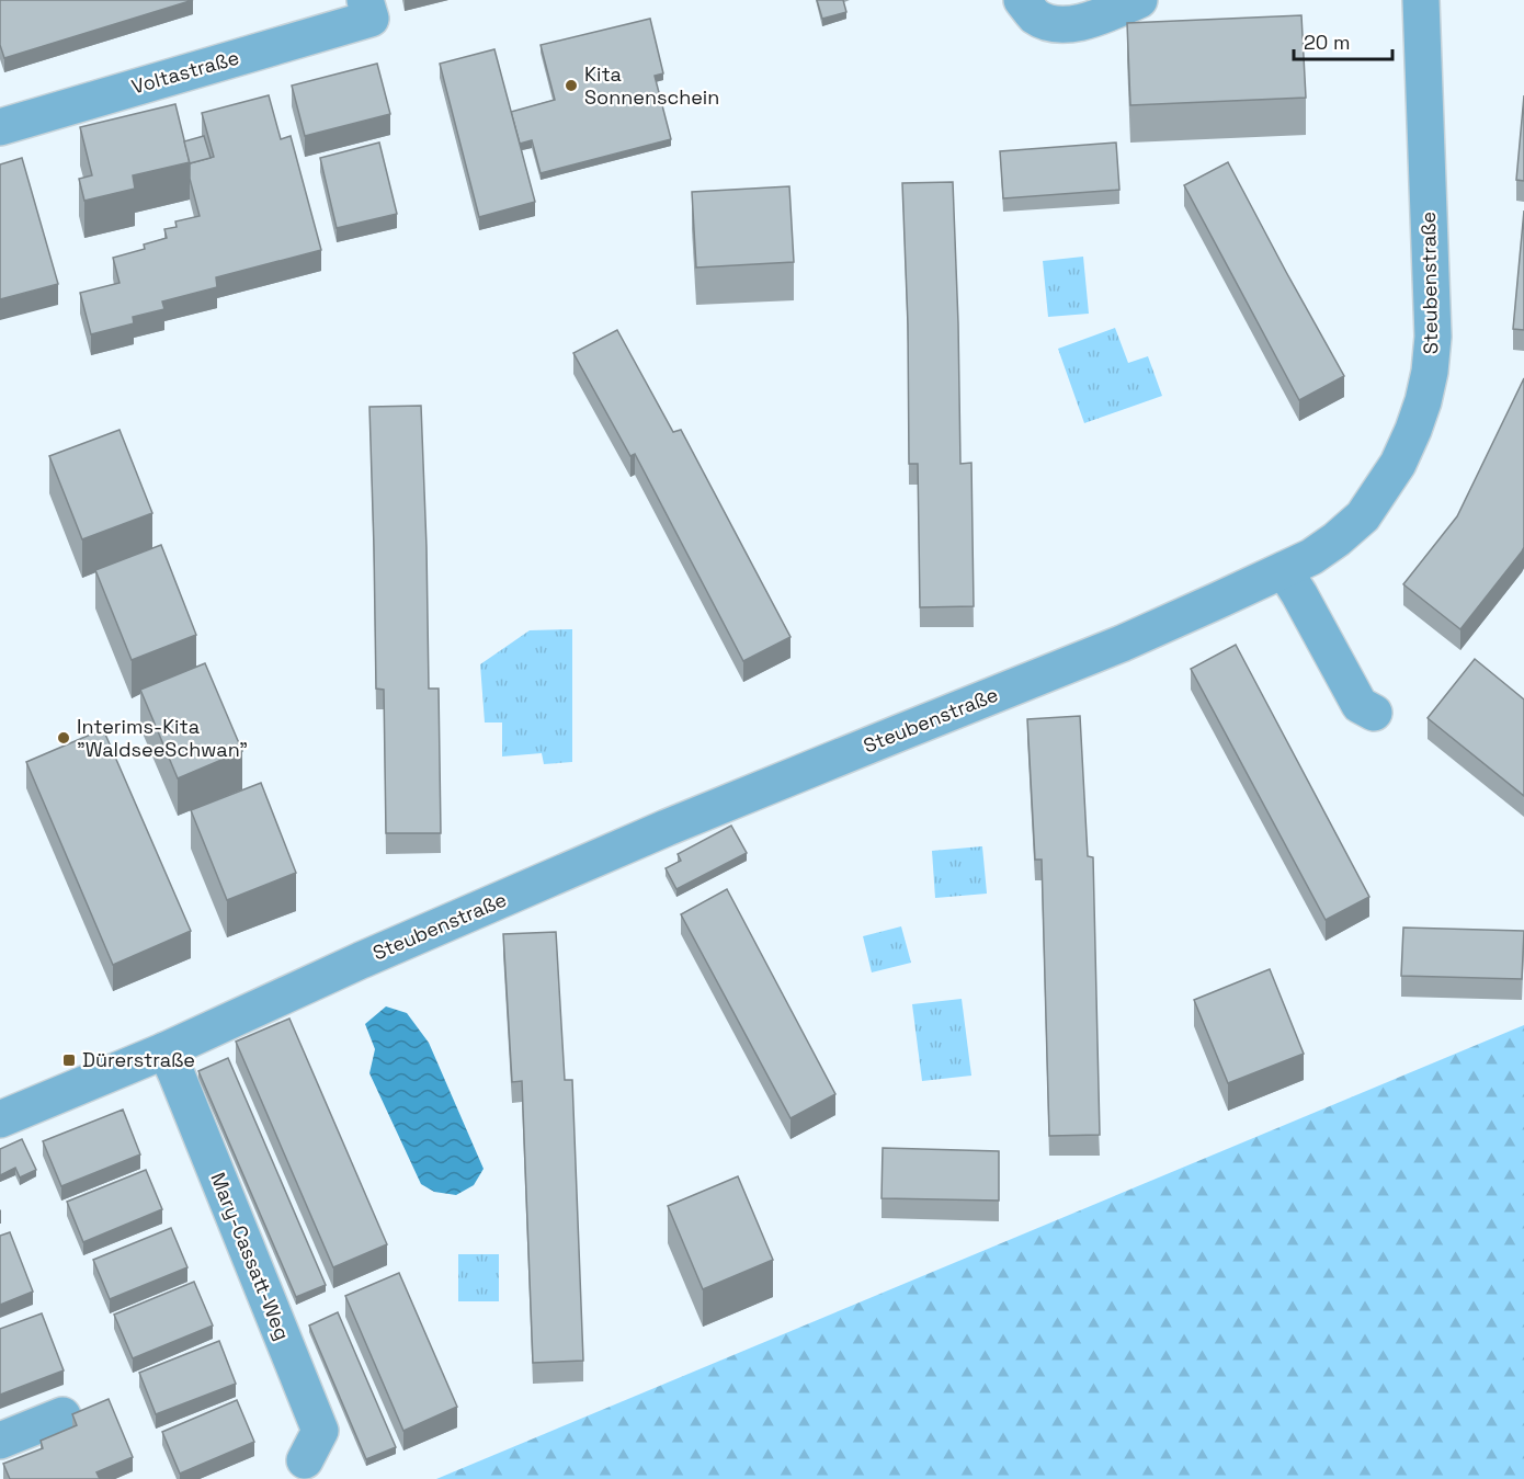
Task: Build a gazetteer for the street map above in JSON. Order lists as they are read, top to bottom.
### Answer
{
  "streets": {
    "street": ["Voltastraße", "Steubenstraße", "Mary-Cassatt-Weg"]
  },
  "crossings": [
    ["Steubenstraße", "Mary-Cassatt-Weg"]
  ],
  "places": {
    "other": ["Kita Sonnenschein", "Interims-Kita \"WaldseeSchwan\""],
    "transit": ["Dürerstraße"]
  },
  "scale_bar": "20 m"
}
